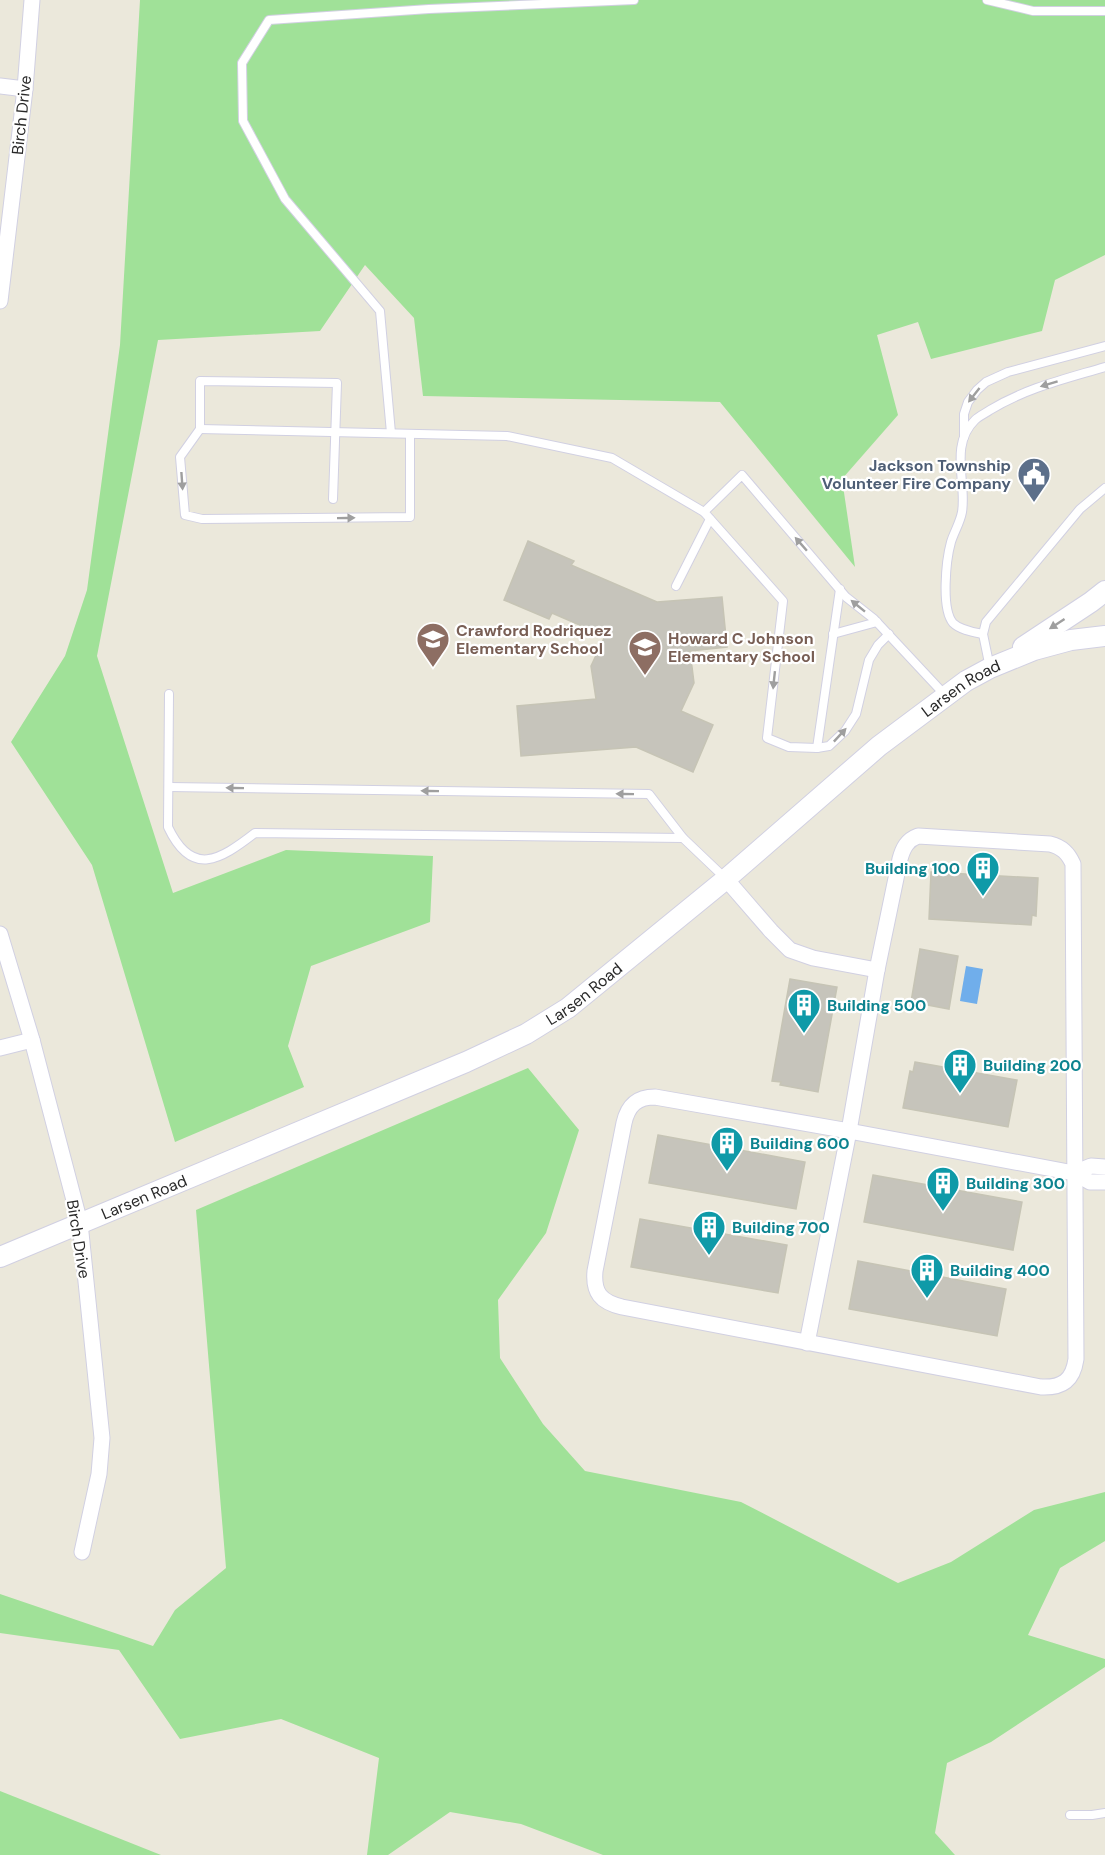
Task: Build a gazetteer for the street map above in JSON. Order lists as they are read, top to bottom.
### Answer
{
  "streets": {
    "street": ["Birch Drive", "Larsen Road"]
  },
  "crossings": [
    ["Birch Drive", "Larsen Road"]
  ],
  "places": {
    "public building": ["Jackson Township Volunteer Fire Company"],
    "school or university": ["Crawford Rodriquez Elementary School", "Howard C Johnson Elementary School"],
    "building": [
      "Building 100",
      "Building 500",
      "Building 200",
      "Building 600",
      "Building 300",
      "Building 700",
      "Building 400"
    ]
  }
}
